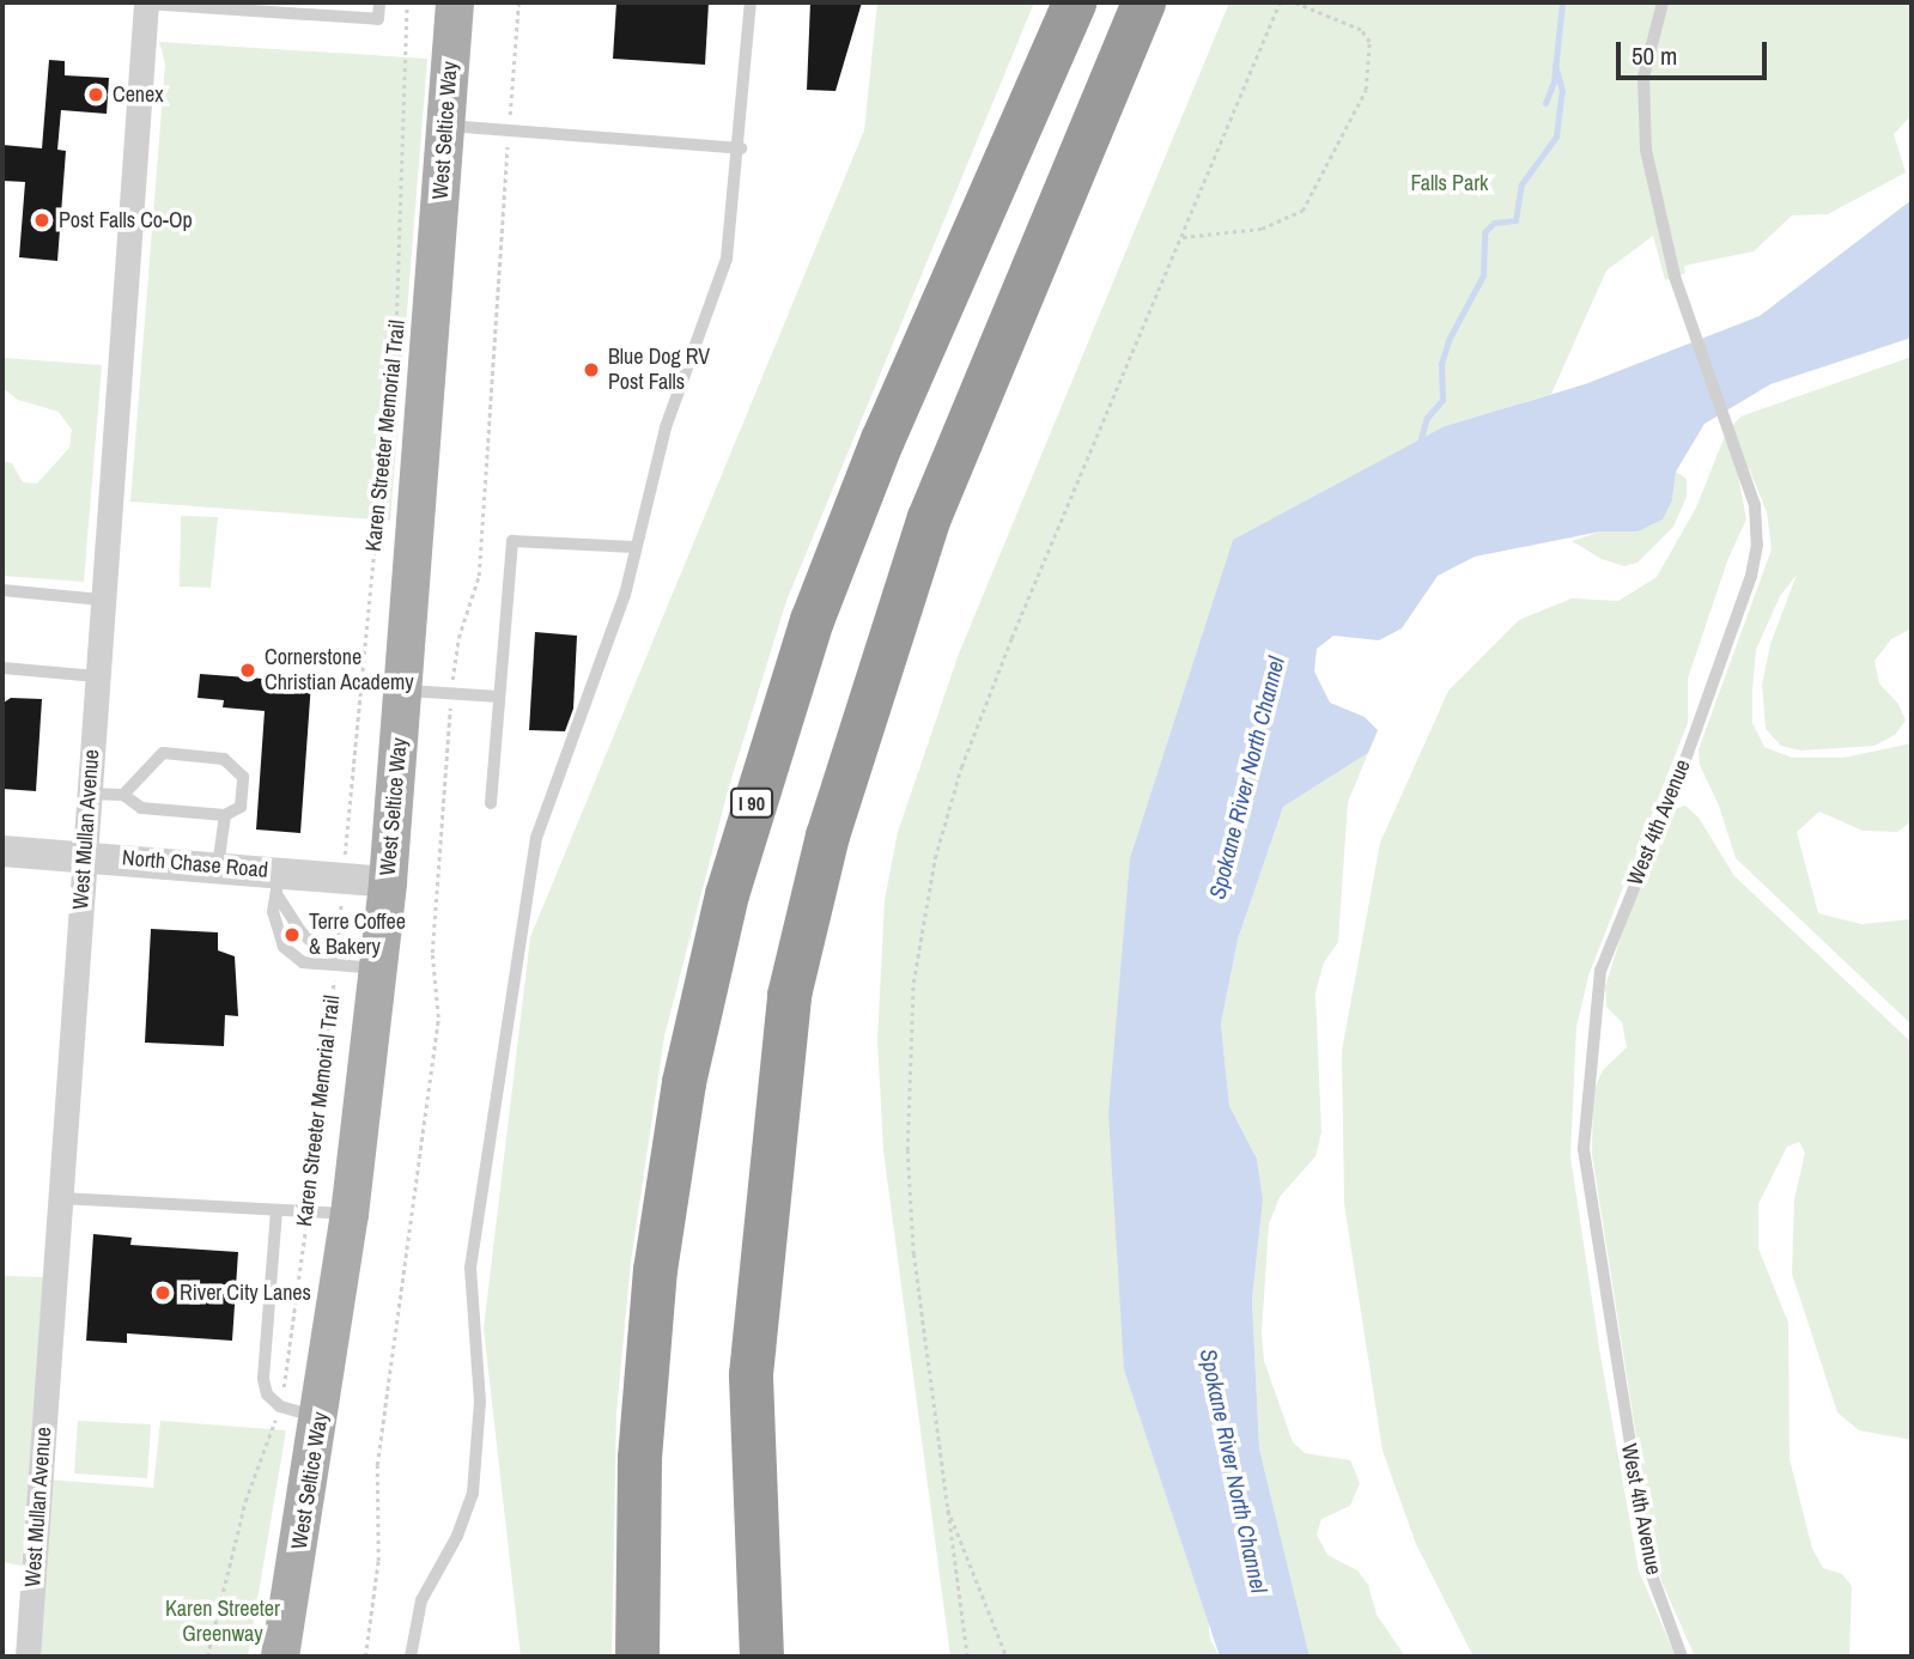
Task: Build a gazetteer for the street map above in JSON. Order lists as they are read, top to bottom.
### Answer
{
  "streets": {
    "highway": ["I 90"],
    "main road": ["West Seltice Way"],
    "street": ["West Mullan Avenue", "North Chase Road"],
    "lane": ["West 4th Avenue"],
    "path": ["Karen Streeter Memorial Trail"]
  },
  "crossings": [
    ["West Seltice Way", "North Chase Road"],
    ["Karen Streeter Memorial Trail", "North Chase Road"],
    ["West Mullan Avenue", "North Chase Road"]
  ],
  "water": ["Spokane River North Channel"],
  "parks": ["Falls Park", "Karen Streeter Greenway"],
  "places": [
    "Cenex",
    "Post Falls Co-Op",
    "Blue Dog RV Post Falls",
    "Cornerstone Christian Academy",
    "Terre Coffee & Bakery",
    "River City Lanes"
  ],
  "scale_bar": "50 m"
}
